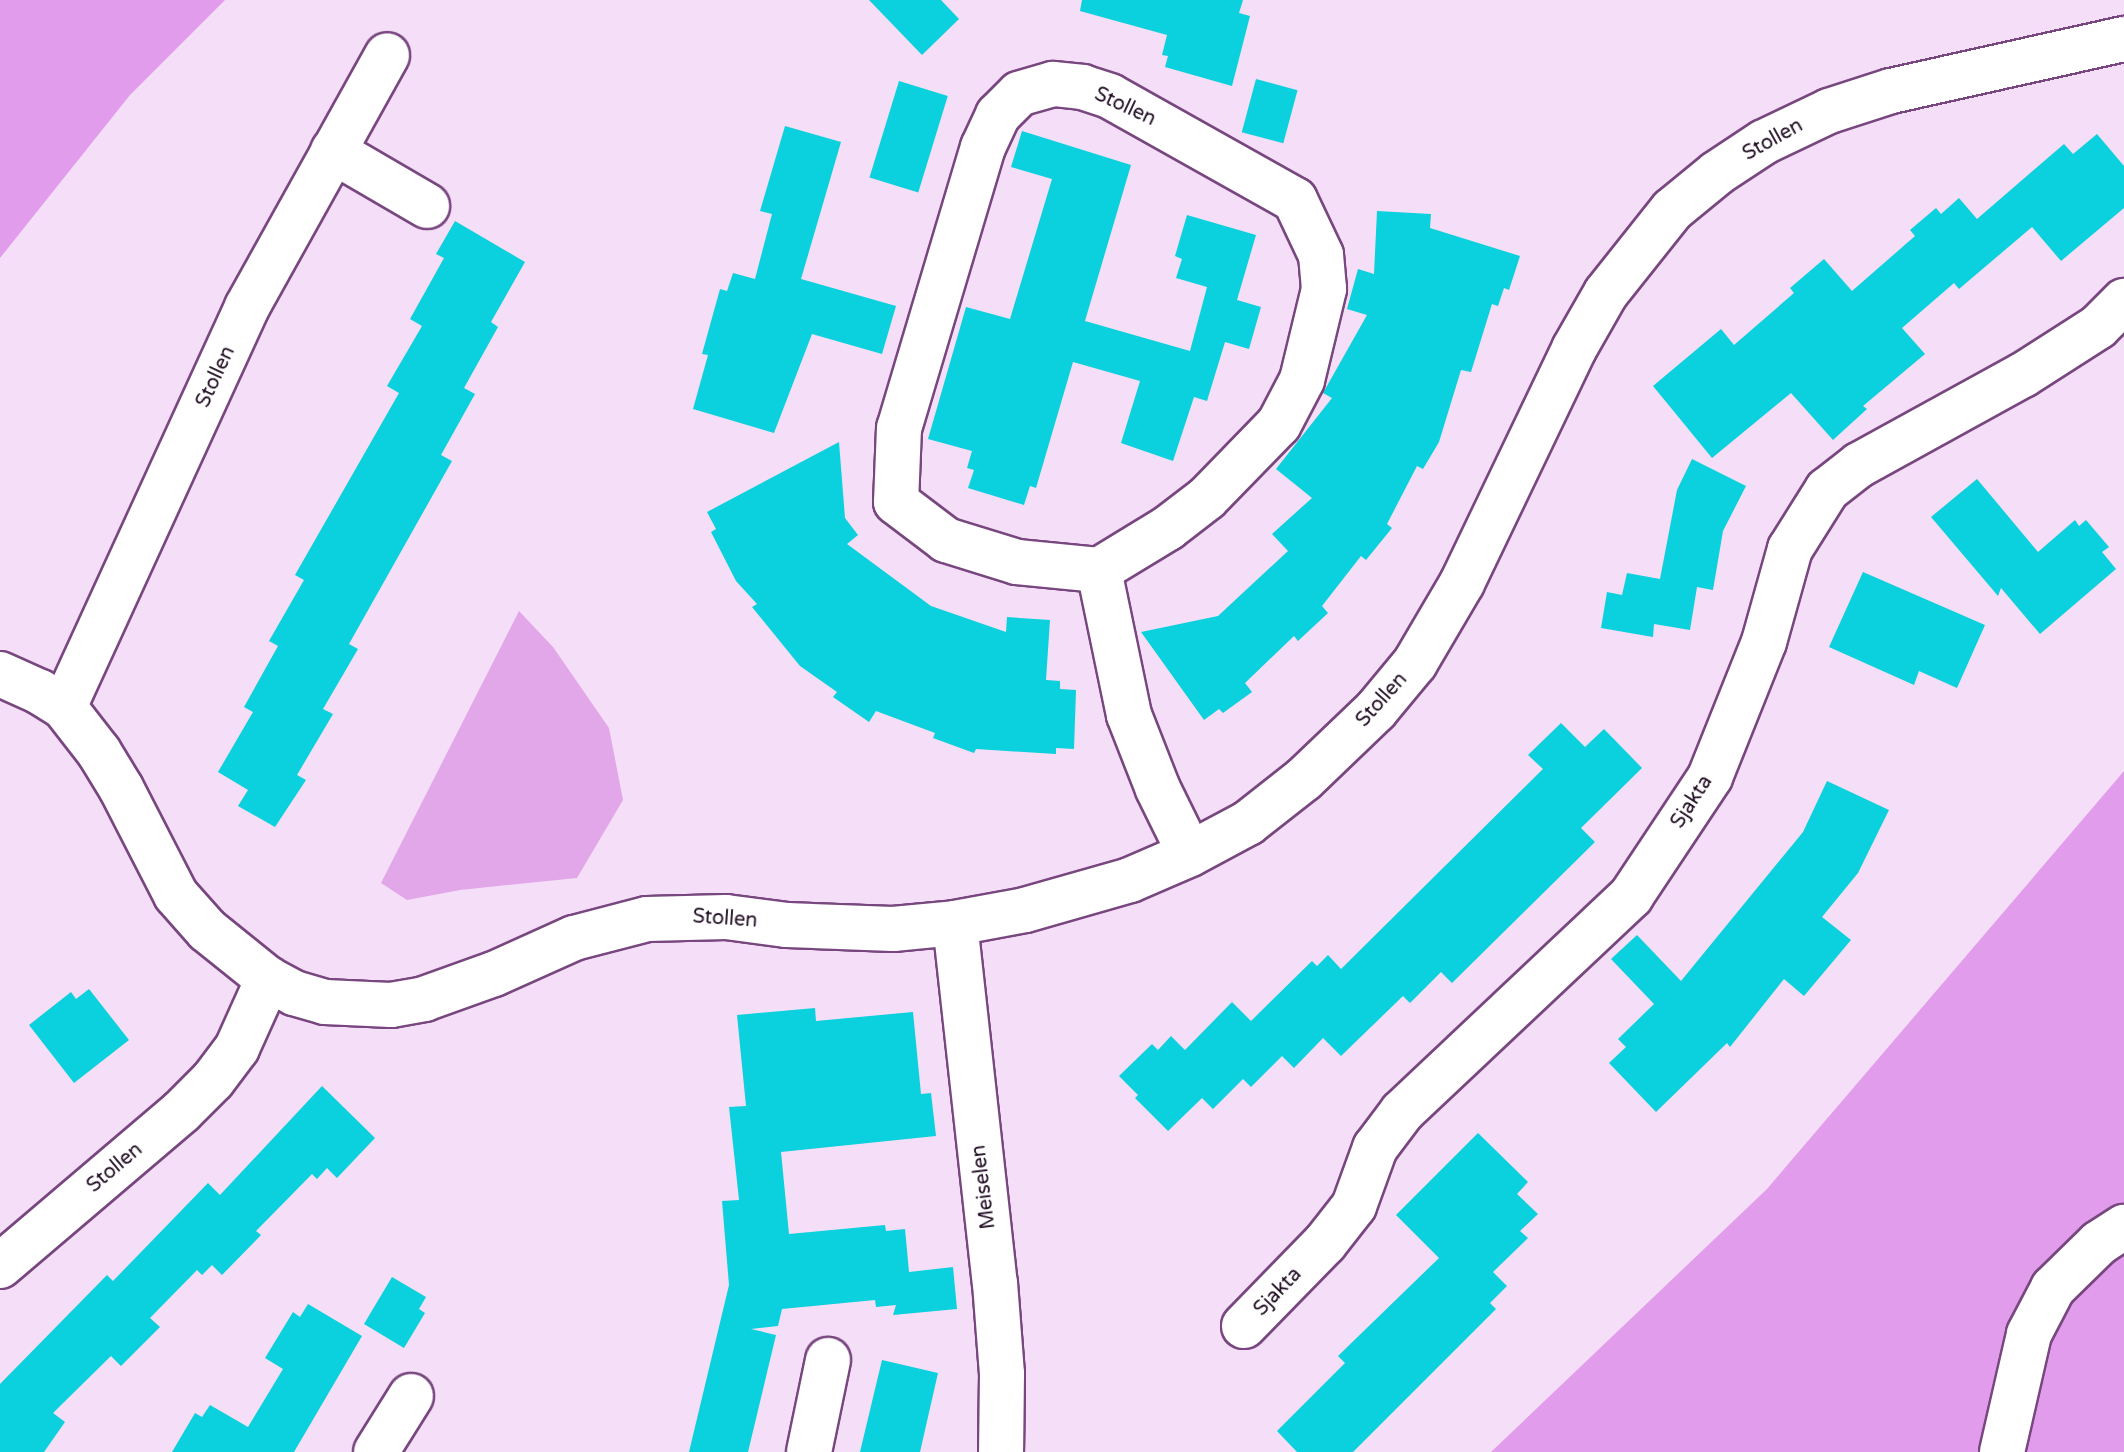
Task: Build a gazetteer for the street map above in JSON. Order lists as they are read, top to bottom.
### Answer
{
  "streets": {
    "street": ["Stollen", "Sjakta", "Meiselen"]
  },
  "crossings": [
    ["Stollen", "Meiselen"]
  ]
}
